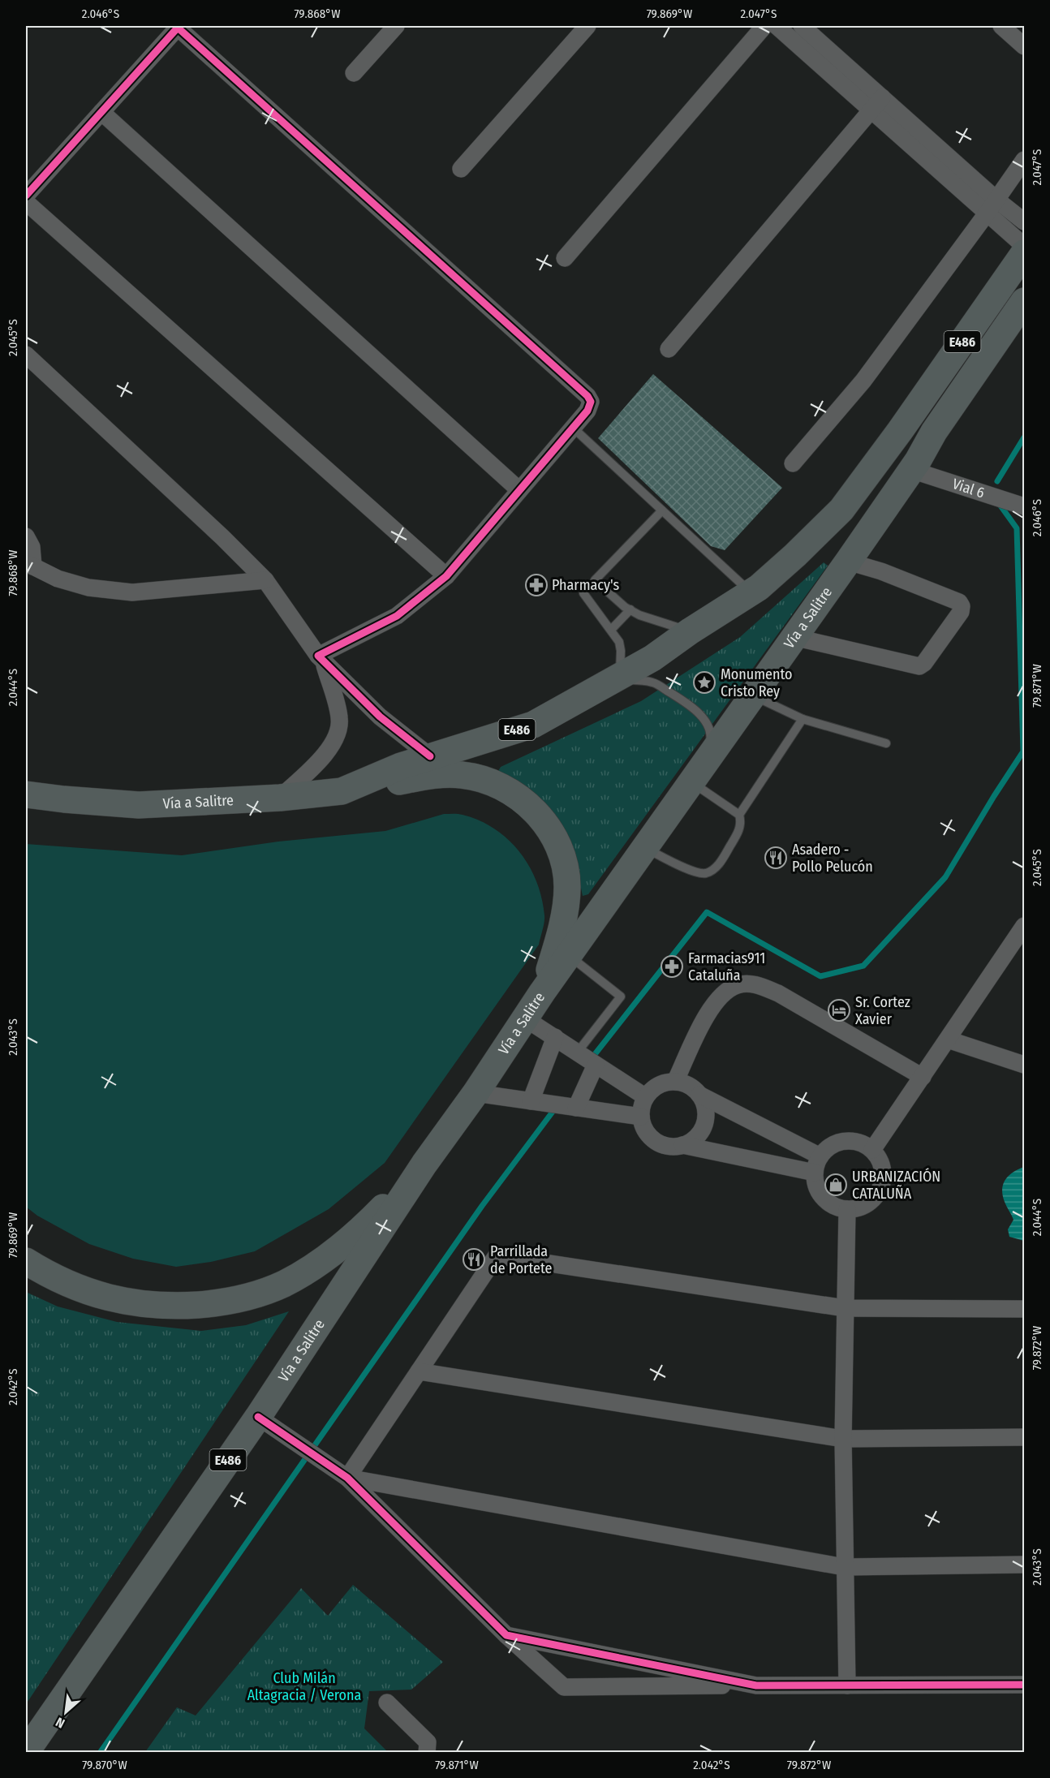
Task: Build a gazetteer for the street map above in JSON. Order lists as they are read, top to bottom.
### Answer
{
  "streets": {
    "main road": ["E486", "Vía a Salitre"],
    "street": ["Vial 6"]
  },
  "crossings": [
    ["Vial 6", "Vía a Salitre"]
  ],
  "parks": ["Club Milán Altagracia / Verona"],
  "places": {
    "pharmacy": ["Pharmacy's", "Farmacias911 Cataluña"],
    "place": ["Monumento Cristo Rey"],
    "restaurant": ["Asadero - Pollo Pelucón", "Parrillada de Portete"],
    "hotel": ["Sr. Cortez Xavier"],
    "shop": ["URBANIZACIÓN CATALUÑA"]
  },
  "north": "bottom left",
  "coordinates": [
    "2.046°S",
    "79.868°W",
    "79.869°W",
    "2.047°S",
    "2.045°S",
    "79.871°W",
    "2.044°S",
    "2.043°S",
    "79.872°W",
    "2.042°S",
    "79.870°W"
  ]
}
